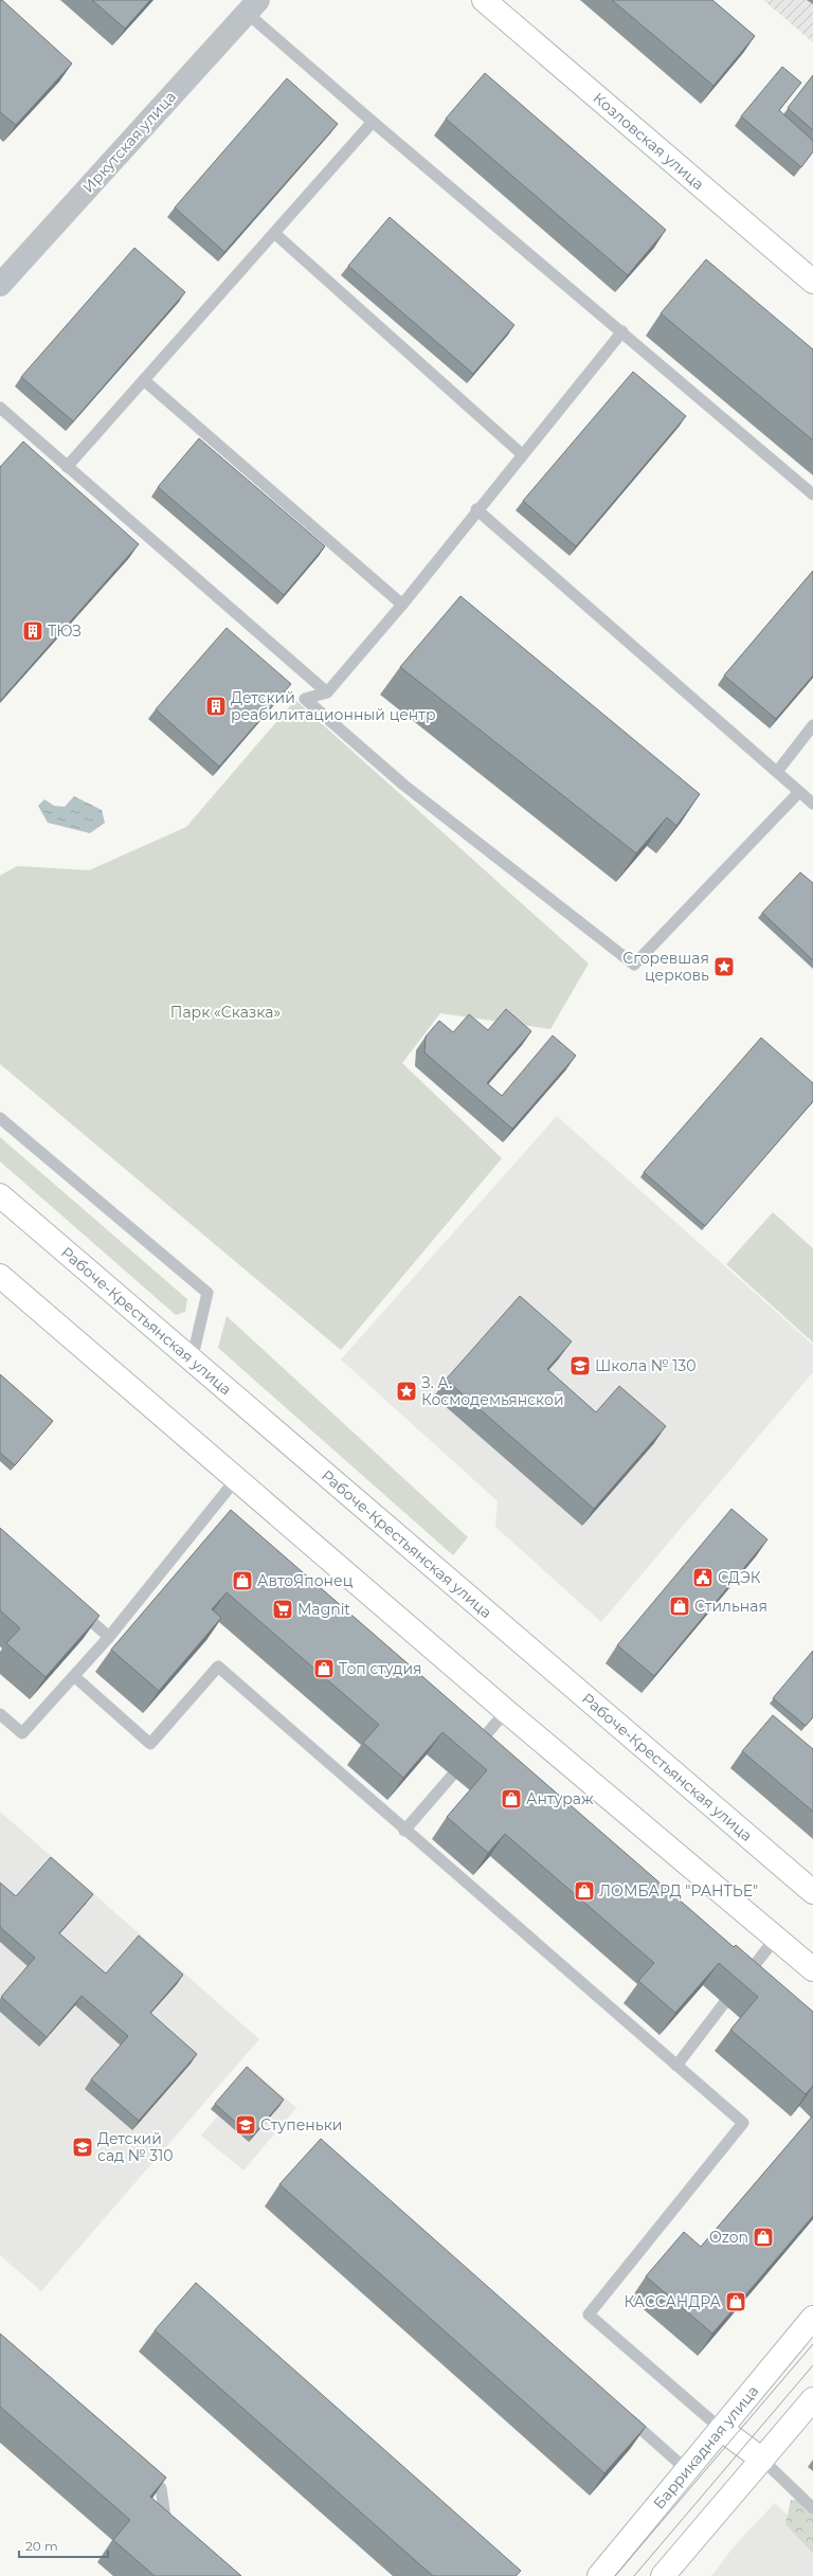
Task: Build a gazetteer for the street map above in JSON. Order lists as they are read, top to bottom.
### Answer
{
  "streets": {
    "main road": ["Козловская улица", "Рабоче-Крестьянская улица", "Баррикадная улица"],
    "street": ["Иркутская улица"]
  },
  "parks": ["Парк «Сказка»"],
  "places": {
    "building": ["ТЮЗ", "Детский реабилитационный центр"],
    "place": ["Сгоревшая церковь", "З. А. Космодемьянской"],
    "school or university": ["Школа № 130", "Ступеньки", "Детский сад № 310"],
    "public building": ["СДЭК"],
    "shop": [
      "АвтоЯпонец",
      "Стильная",
      "Топ студия",
      "Антураж",
      "ЛОМБАРД \"РАНТЬЕ\"",
      "Ozon",
      "КАССАНДРА"
    ],
    "supermarket": ["Magnit"]
  },
  "scale_bar": "20 m"
}
